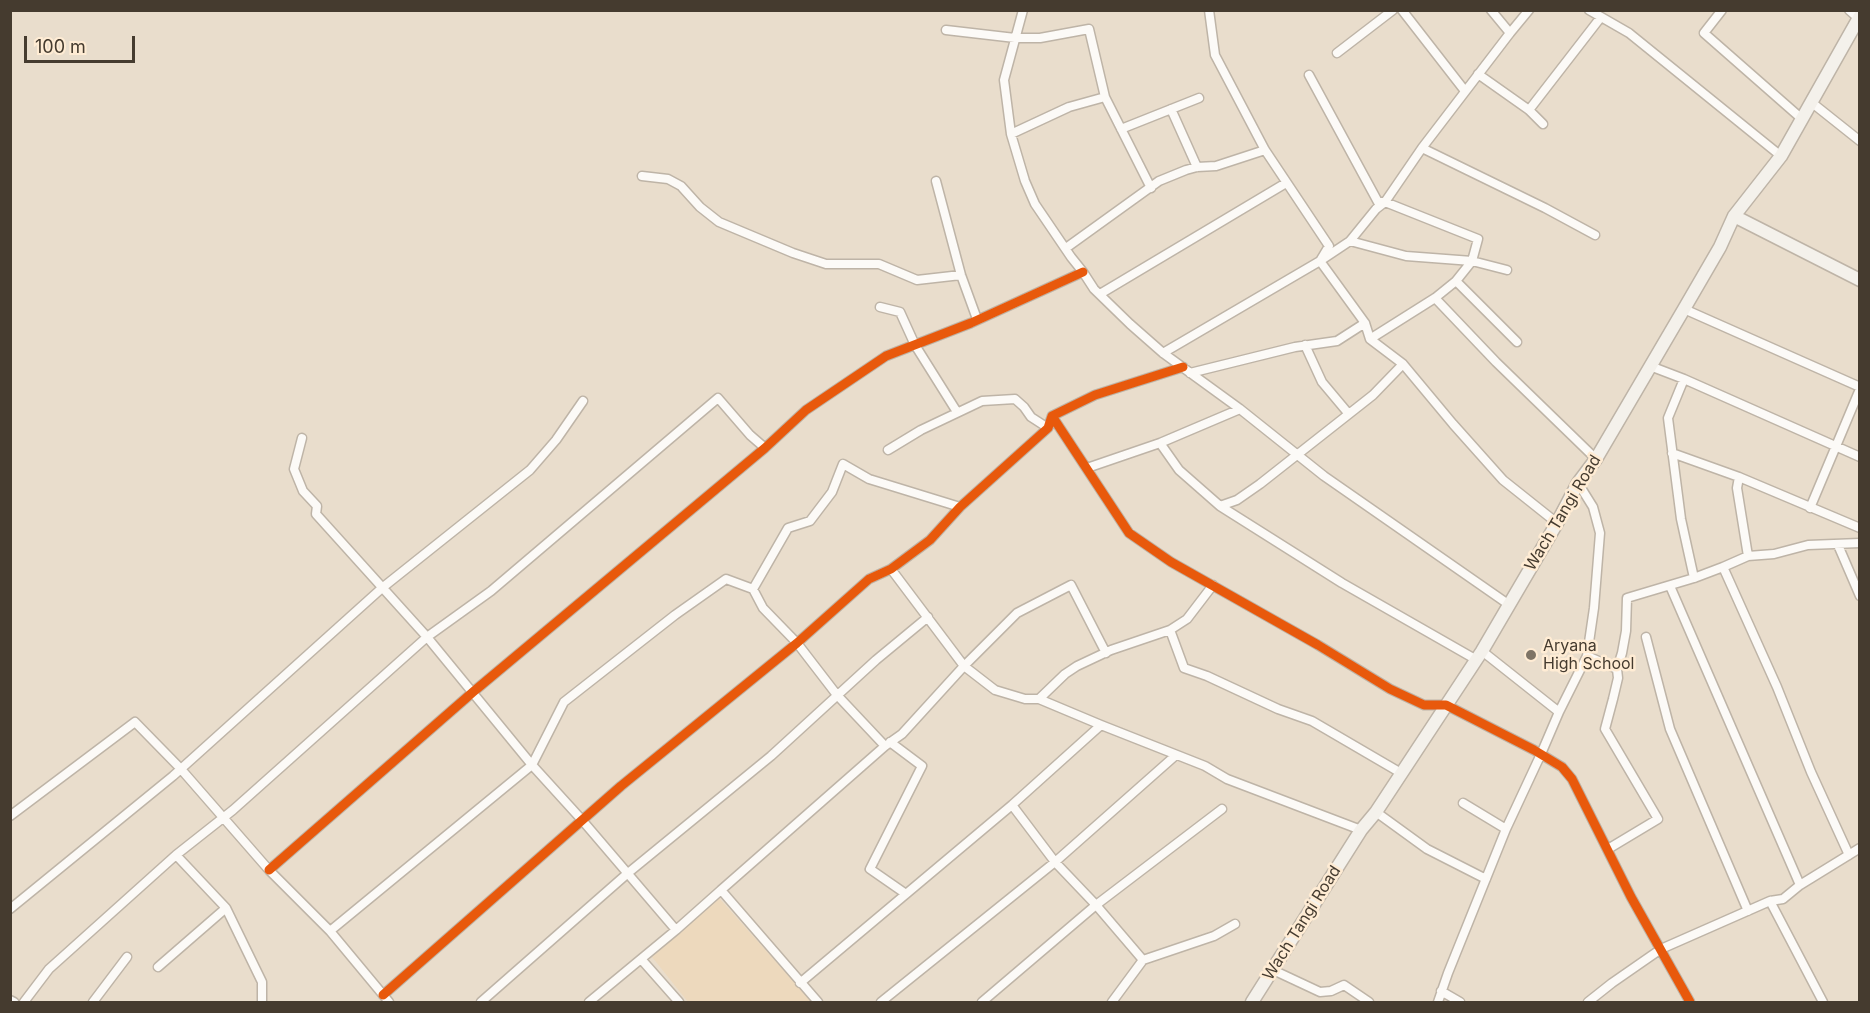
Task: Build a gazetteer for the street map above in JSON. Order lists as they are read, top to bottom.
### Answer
{
  "streets": {
    "main road": ["Wach Tangi Road"]
  },
  "places": ["Aryana High School"],
  "scale_bar": "100 m"
}
